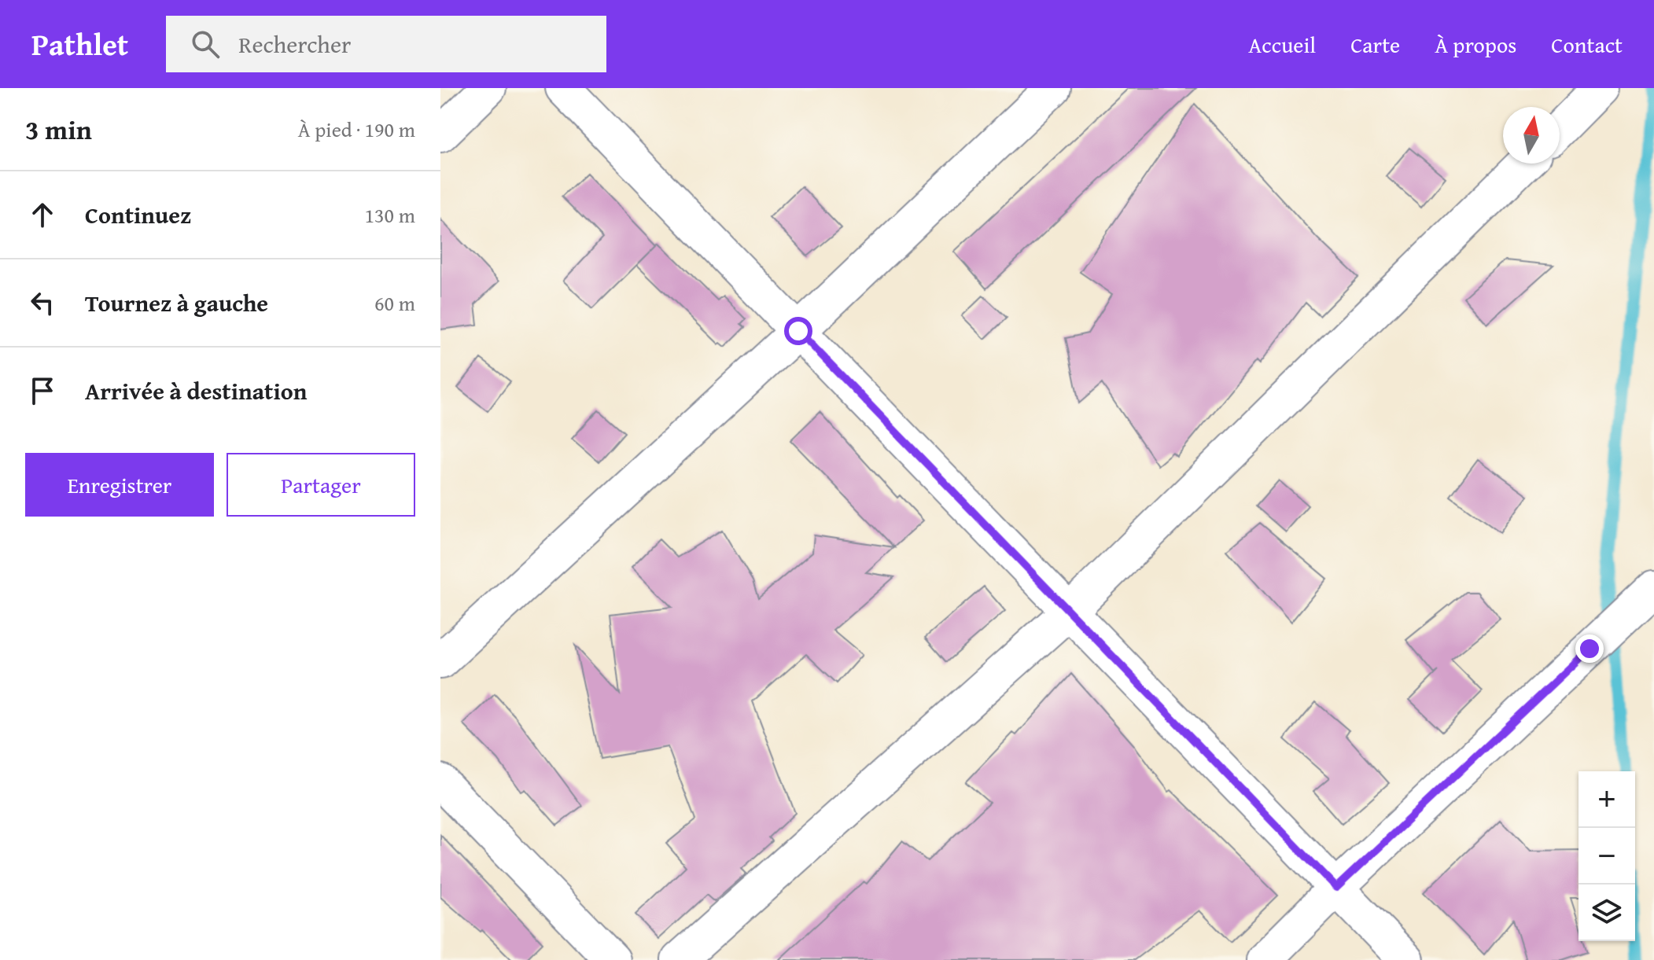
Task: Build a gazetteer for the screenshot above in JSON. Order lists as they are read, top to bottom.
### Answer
{
  "north": "top",
  "page": {
    "header": "Pathlet",
    "search": "Rechercher",
    "nav": [
      "Accueil",
      "Carte",
      "À propos",
      "Contact"
    ],
    "heading": ["3 min", "À pied · 190 m"],
    "list": [
      ["Continuez", "130 m"],
      ["Tournez à gauche", "60 m"],
      "Arrivée à destination"
    ],
    "buttons": ["Enregistrer", "Partager"],
    "map_buttons": ["+", "−"]
  }
}
